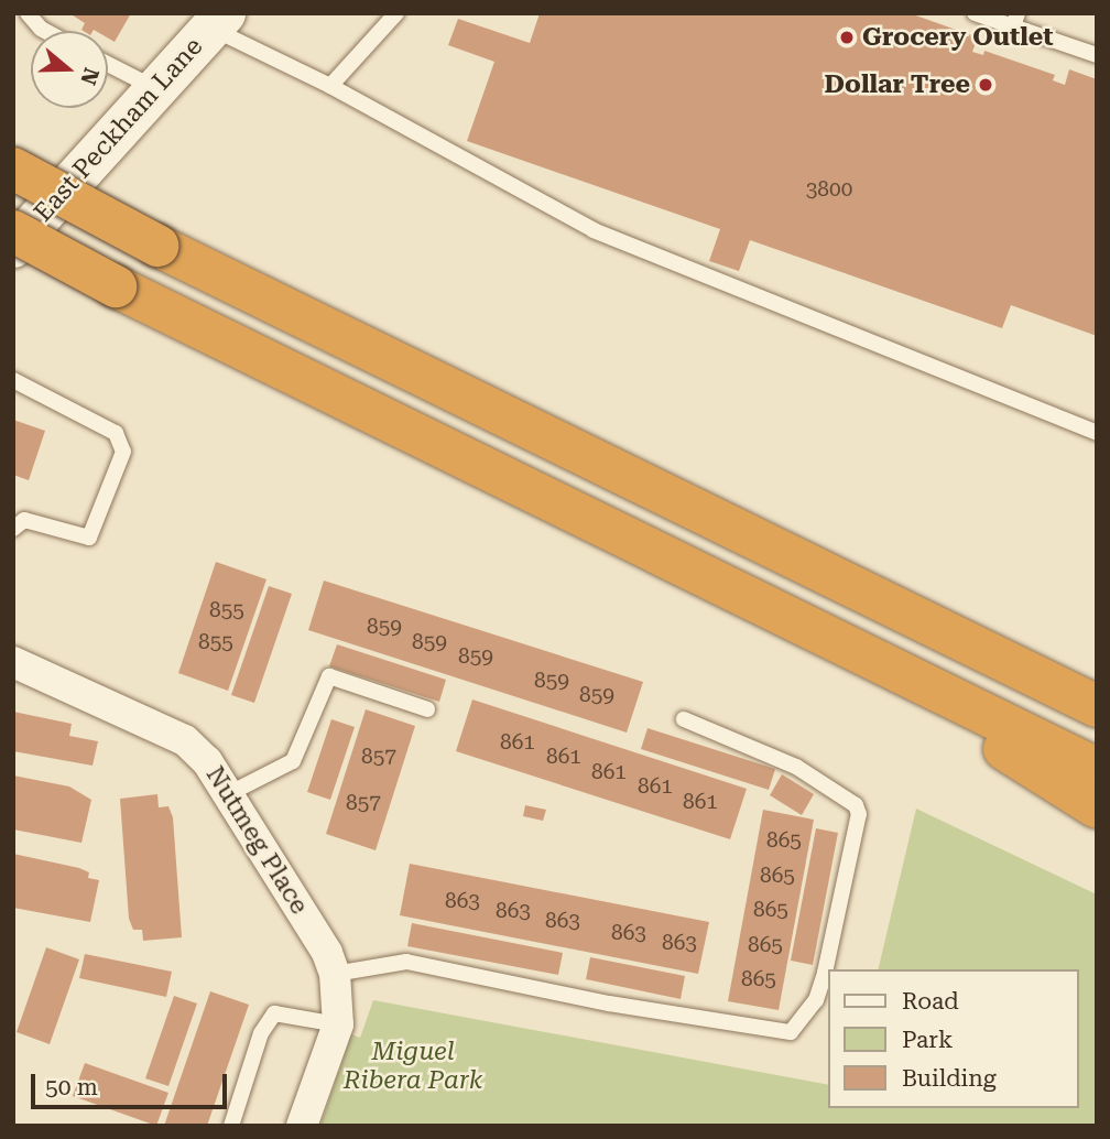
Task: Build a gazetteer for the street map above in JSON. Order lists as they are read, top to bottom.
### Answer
{
  "streets": {
    "street": ["East Peckham Lane", "Nutmeg Place"]
  },
  "parks": ["Miguel Ribera Park"],
  "places": ["Grocery Outlet", "Dollar Tree"],
  "house_numbers": [
    "3800",
    "855",
    "859",
    "855",
    "859",
    "859",
    "859",
    "859",
    "861",
    "857",
    "861",
    "861",
    "861",
    "861",
    "857",
    "865",
    "865",
    "863",
    "865",
    "863",
    "863",
    "863",
    "863",
    "865",
    "865"
  ],
  "legend": ["Road", "Park", "Building"],
  "scale_bar": "50 m",
  "north": "right"
}
